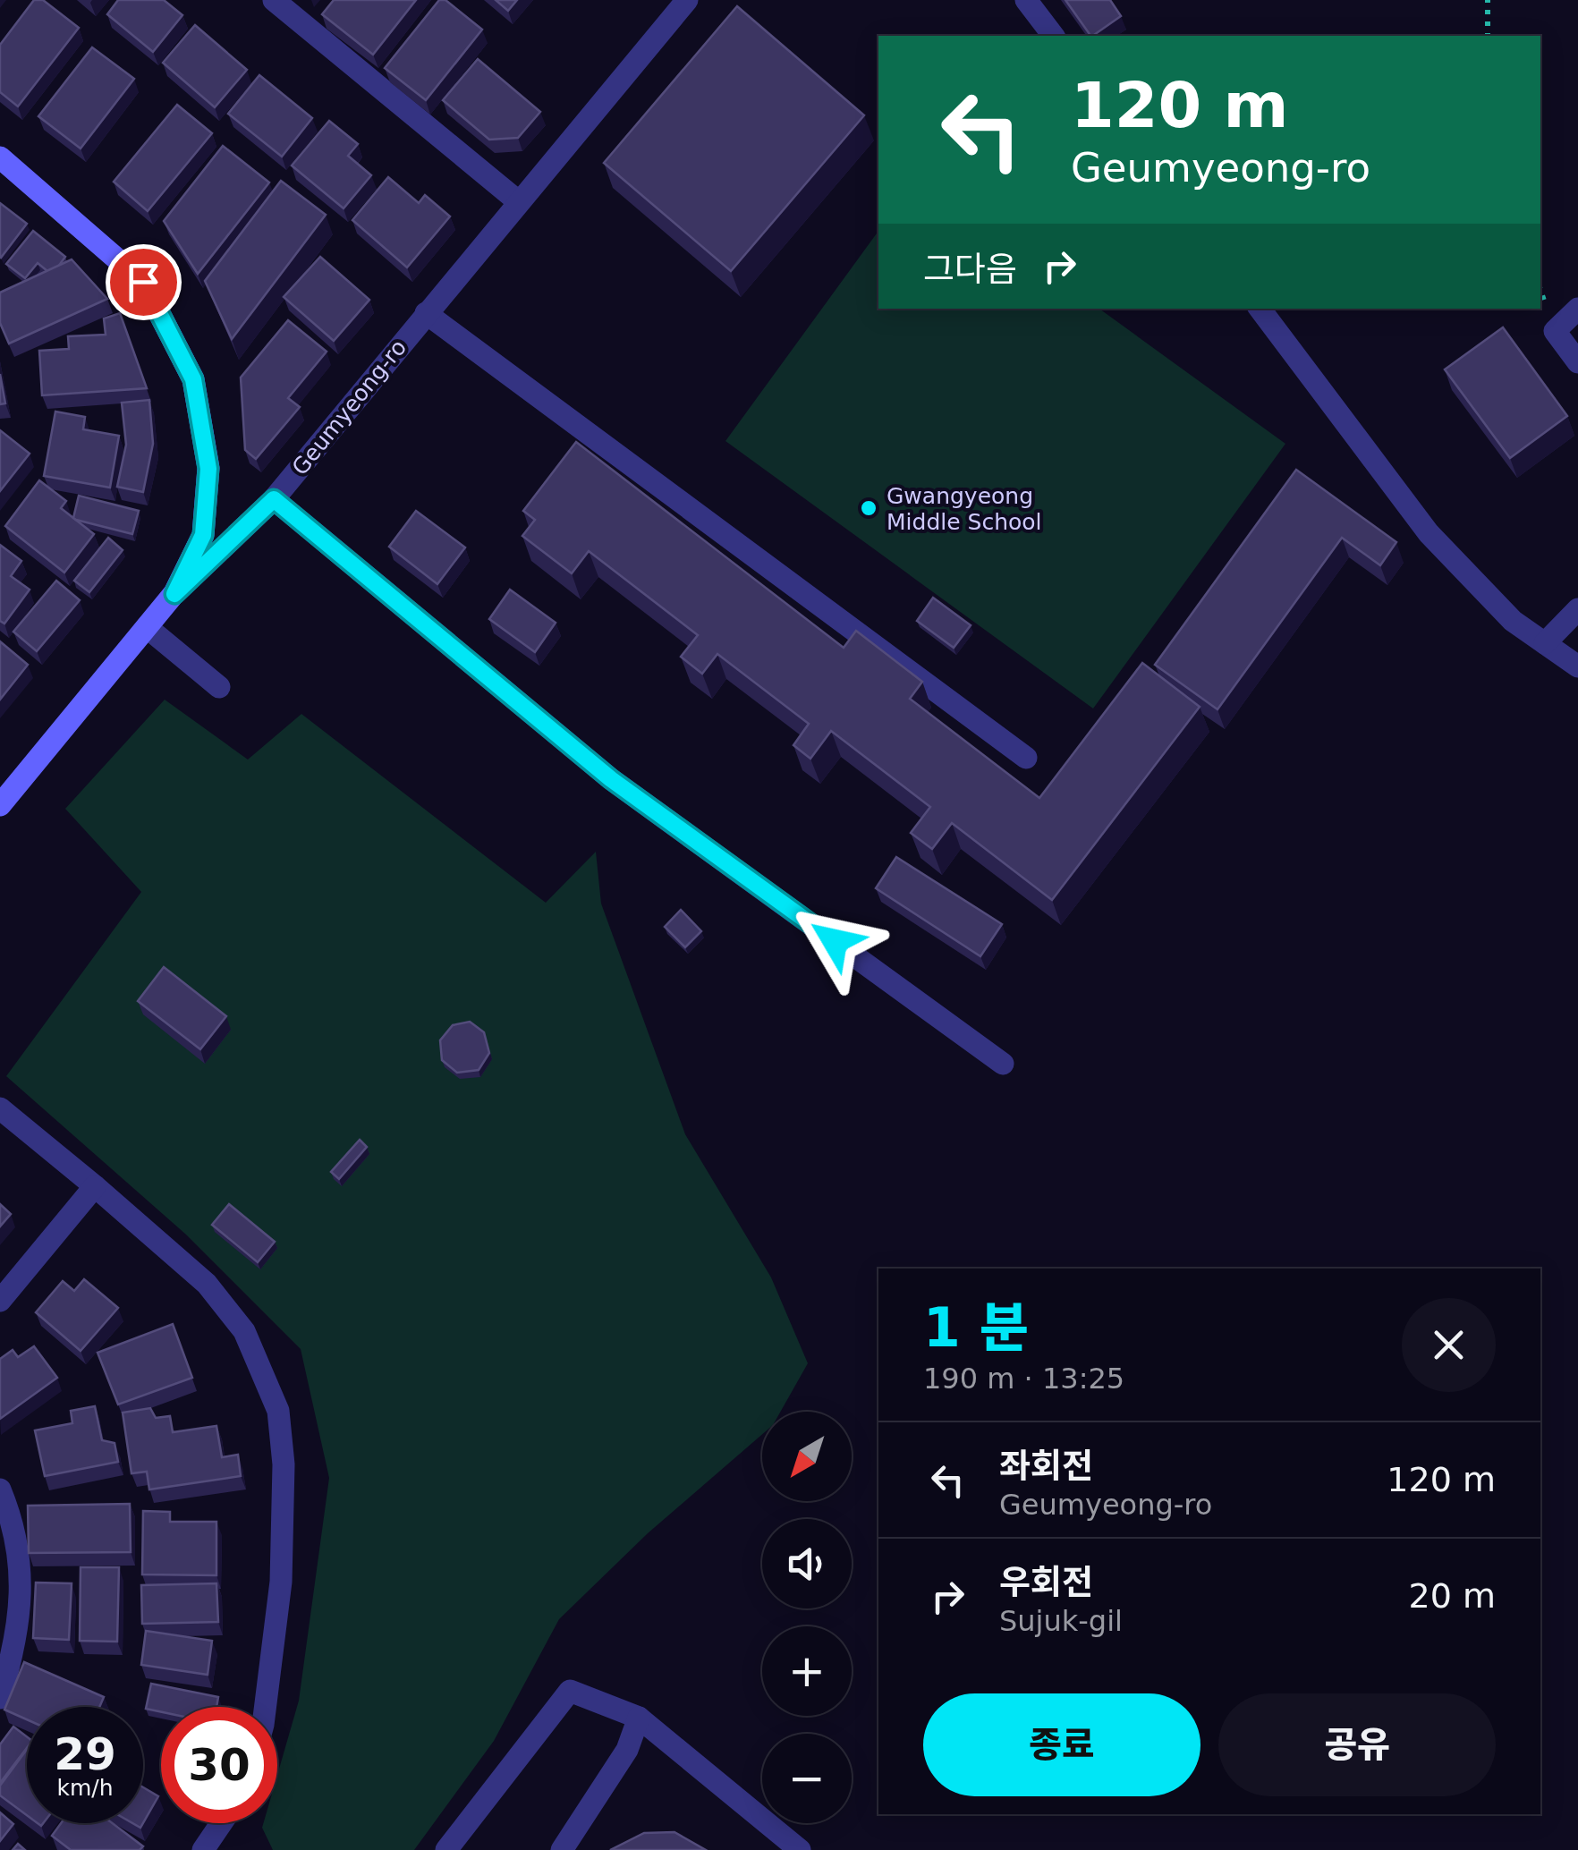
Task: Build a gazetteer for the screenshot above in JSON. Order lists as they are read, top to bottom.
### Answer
{
  "streets": {
    "street": ["Geumyeong-ro"]
  },
  "places": ["Gwangyeong Middle School"],
  "north": "bottom left",
  "page": {
    "turn": ["120 m", "Geumyeong-ro"],
    "then": "그다음",
    "heading": ["1 분", "190 m · 13:25"],
    "map_buttons": ["+", "−"],
    "list": [
      {
        "name": "좌회전",
        "note": "Geumyeong-ro",
        "value": "120 m"
      },
      {
        "name": "우회전",
        "note": "Sujuk-gil",
        "value": "20 m"
      }
    ],
    "buttons": ["종료", "공유"],
    "speed": "29 km/h",
    "limit": "30"
  }
}
